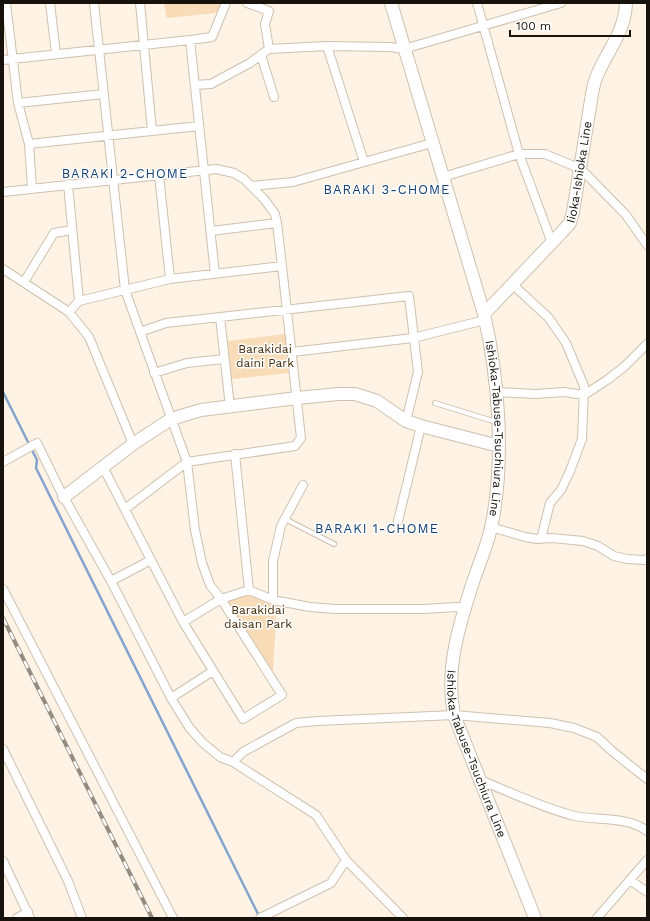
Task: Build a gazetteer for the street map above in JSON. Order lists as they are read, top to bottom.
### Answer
{
  "streets": {
    "main road": ["Iioka-Ishioka Line", "Ishioka-Tabuse-Tsuchiura Line"]
  },
  "crossings": [
    ["Iioka-Ishioka Line", "Ishioka-Tabuse-Tsuchiura Line"]
  ],
  "districts": ["BARAKI 2-CHOME", "BARAKI 3-CHOME", "BARAKI 1-CHOME"],
  "parks": ["Barakidai daini Park", "Barakidai daisan Park"],
  "scale_bar": "100 m"
}
